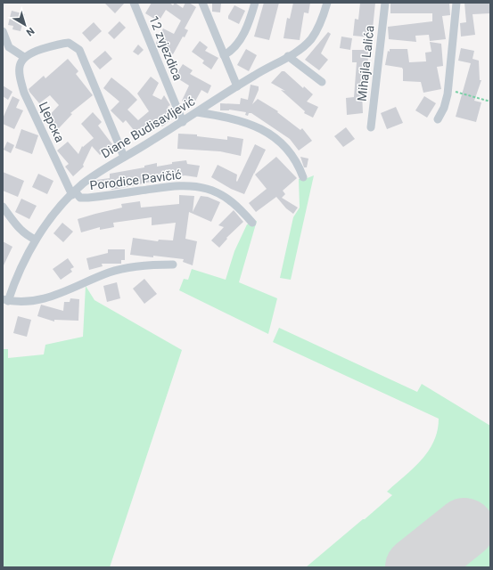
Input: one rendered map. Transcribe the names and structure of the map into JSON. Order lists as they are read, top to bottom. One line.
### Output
{"streets":{"street":["12 zvjezdica","Mihajla Lalića","Церска","Diane Budisavljević","Porodice Pavičić"]},"crossings":[["12 zvjezdica","Diane Budisavljević"],["Церска","Diane Budisavljević"],["Церска","Porodice Pavičić"],["Diane Budisavljević","Porodice Pavičić"]],"north":"bottom right"}
